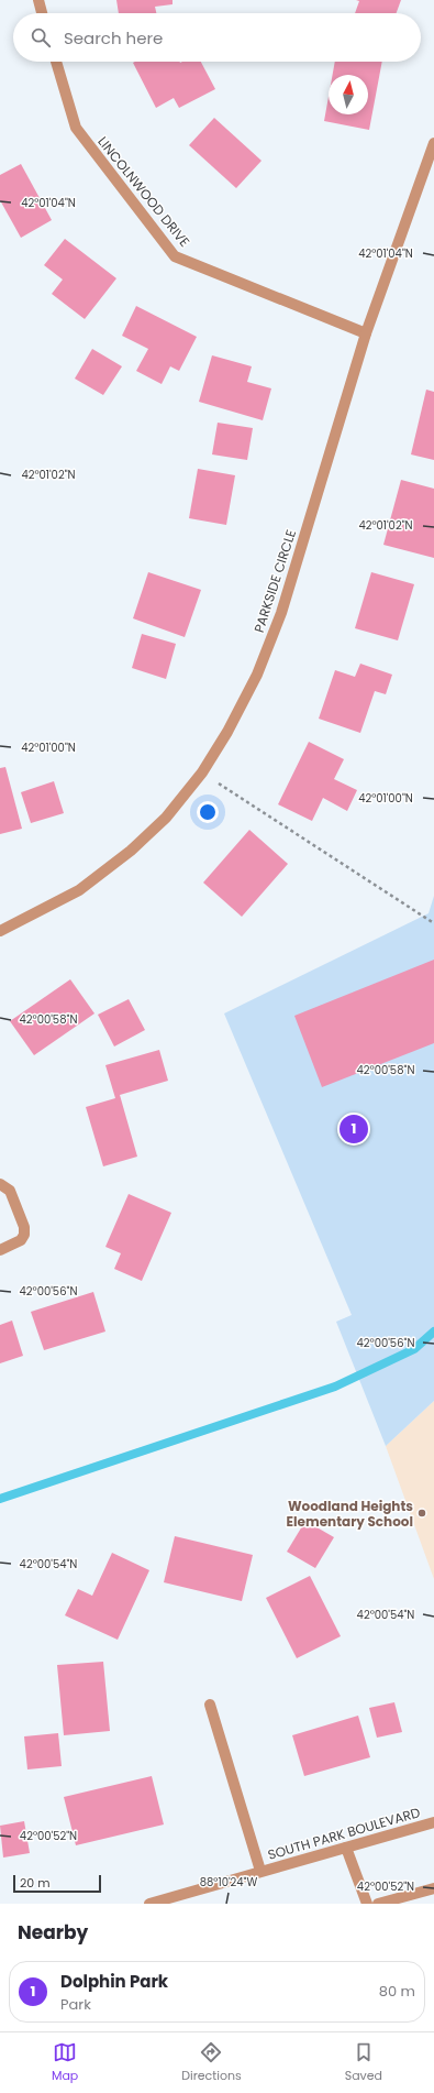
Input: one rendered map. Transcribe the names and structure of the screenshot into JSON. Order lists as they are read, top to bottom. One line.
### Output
{"streets":{"street":["LINCOLNWOOD DRIVE","PARKSIDE CIRCLE","SOUTH PARK BOULEVARD"]},"crossings":[["LINCOLNWOOD DRIVE","PARKSIDE CIRCLE"]],"places":["Woodland Heights Elementary School"],"scale_bar":"20 m","north":"top","page":{"search":"Search here","pins":"1","scale":"20 m","heading":"Nearby","list":[{"mark":"1","name":"Dolphin Park","note":"Park","value":"80 m"}],"nav":["Map","Directions","Saved"]},"coordinates":["42°01'04\"N","42°01'02\"N","42°01'00\"N","42°00'58\"N","42°00'56\"N","42°00'54\"N","42°00'52\"N","88°10'24\"W"]}
